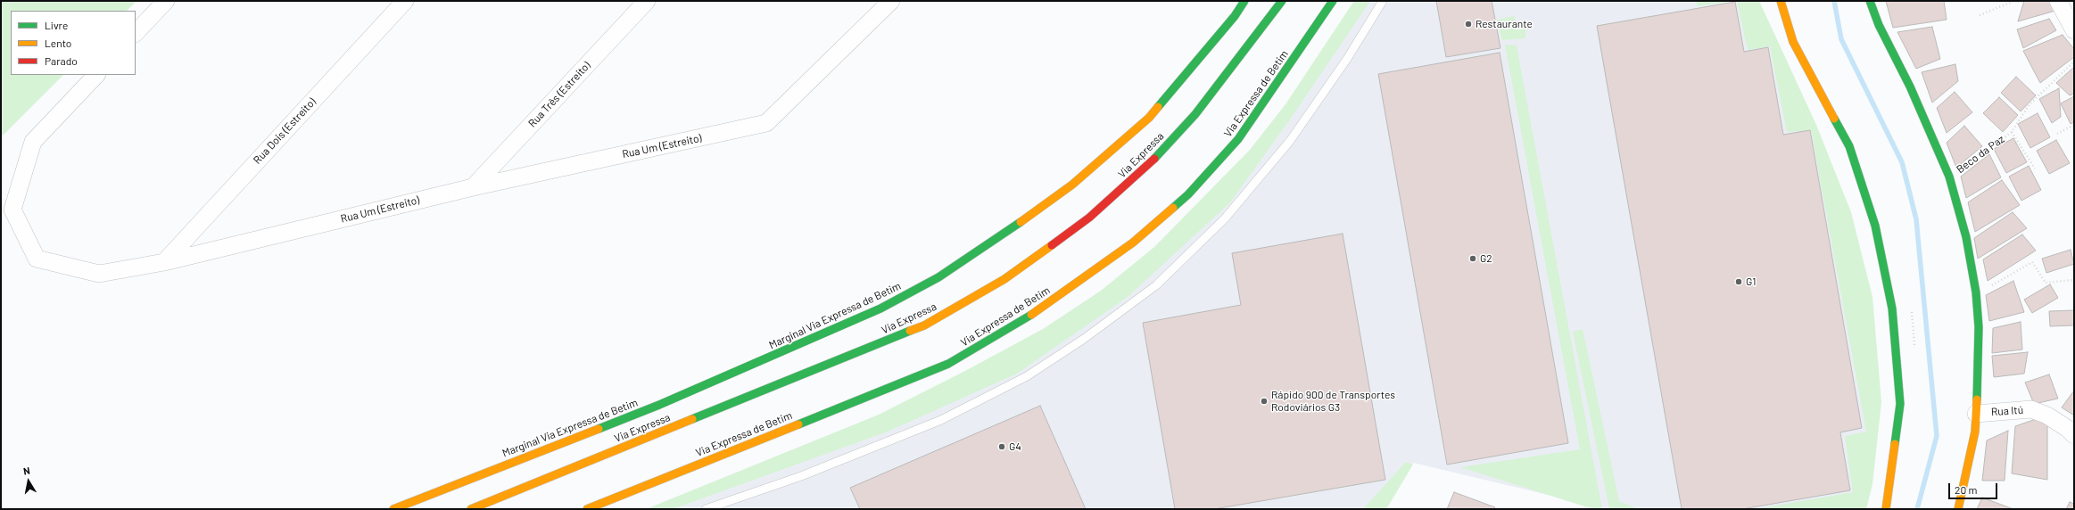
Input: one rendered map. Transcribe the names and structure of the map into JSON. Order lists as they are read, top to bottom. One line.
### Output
{"streets":{"main road":["Via Expressa de Betim","Via Expressa","Marginal Via Expressa de Betim"],"street":["Rua Três (Estreito)","Rua Dois (Estreito)","Rua Um (Estreito)","Rua Itú"],"path":["Beco da Paz"]},"crossings":[["Rua Três (Estreito)","Rua Um (Estreito)"],["Rua Dois (Estreito)","Rua Um (Estreito)"]],"places":["Restaurante","G2","G1","Rápido 900 de Transportes Rodoviários G3","G4"],"legend":["Livre","Lento","Parado"],"scale_bar":"20 m","north":"top"}
